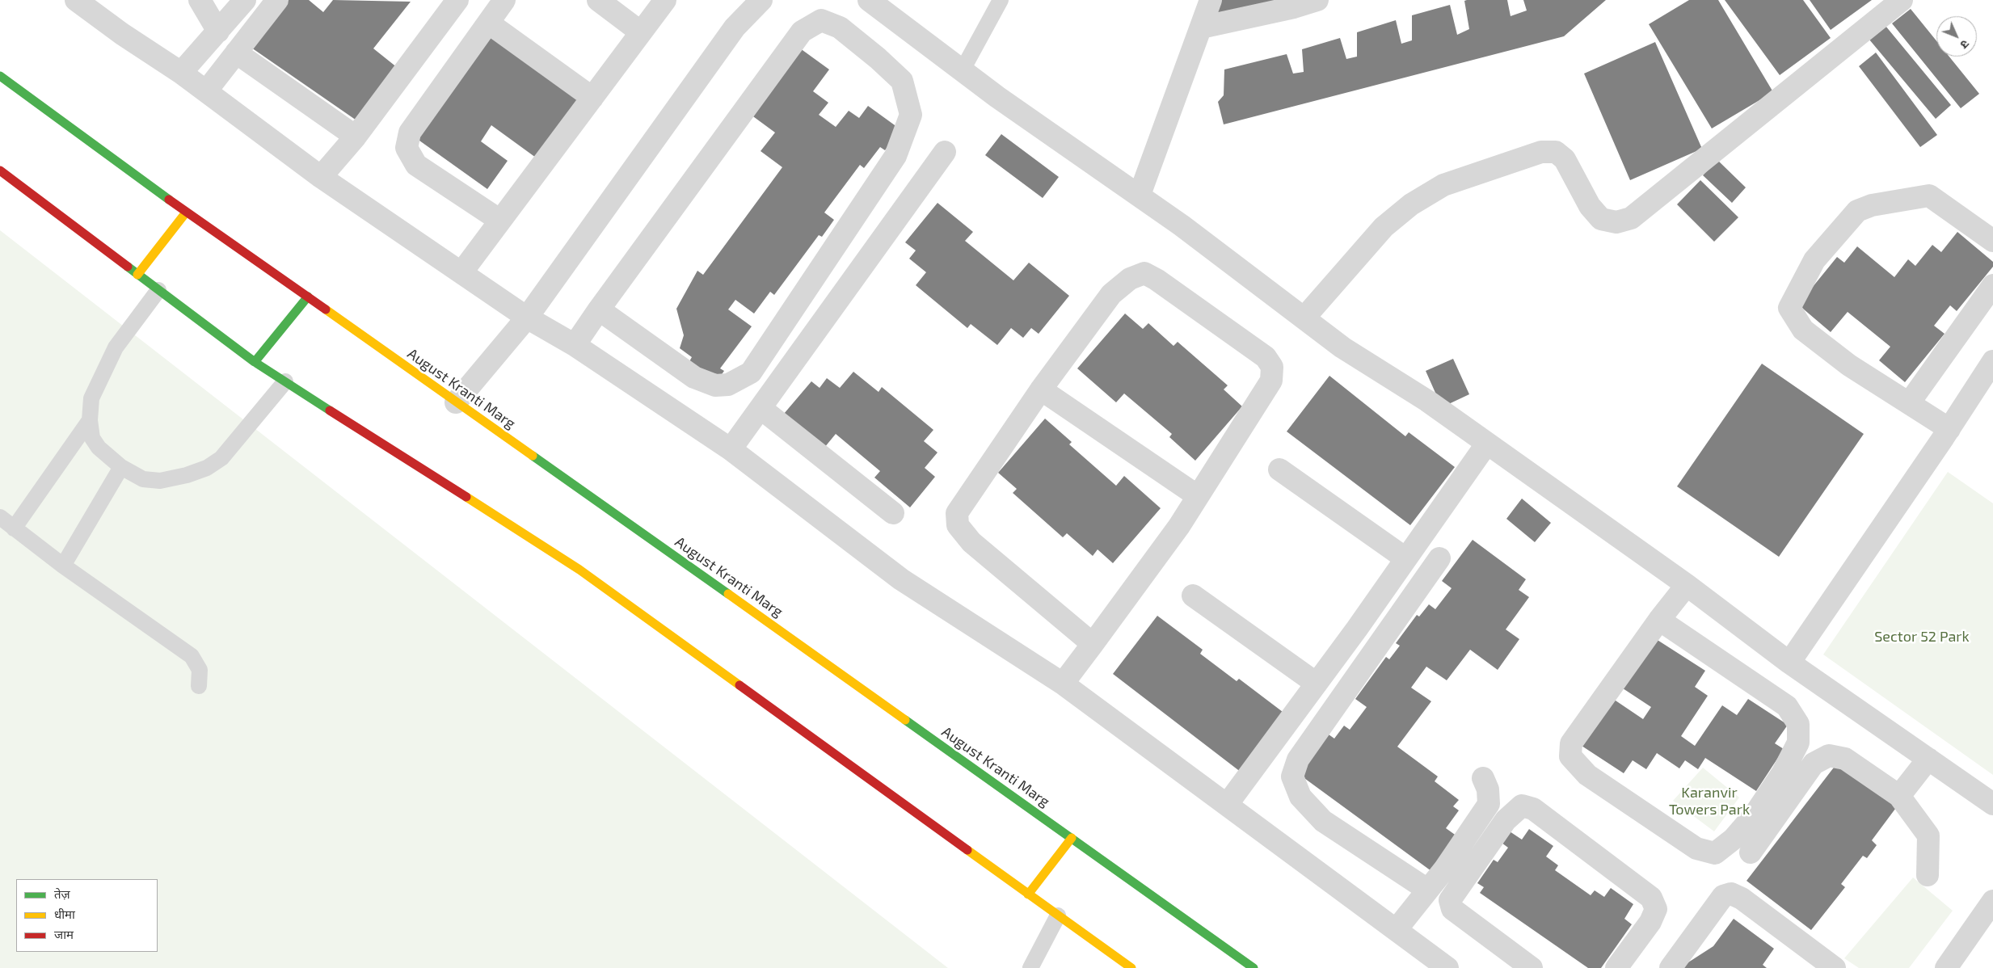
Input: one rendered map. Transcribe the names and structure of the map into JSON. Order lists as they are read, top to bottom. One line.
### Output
{"streets":{"main road":["August Kranti Marg"]},"parks":["Sector 52 Park","Karanvir Towers Park"],"legend":["तेज़","धीमा","जाम"],"north":"bottom right"}
